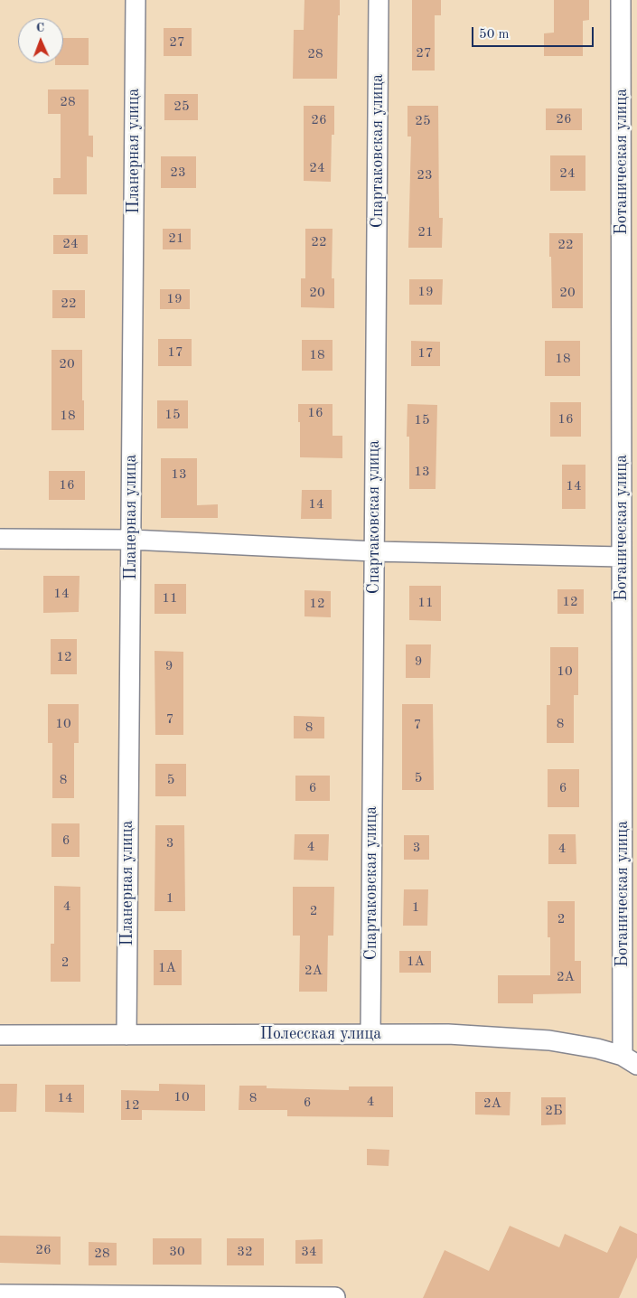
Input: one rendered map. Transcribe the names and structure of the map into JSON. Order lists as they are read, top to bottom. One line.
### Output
{"streets":{"street":["Планерная улица","Спартаковская улица","Ботаническая улица","Полесская улица"]},"crossings":[["Планерная улица","Полесская улица"],["Спартаковская улица","Полесская улица"],["Ботаническая улица","Полесская улица"]],"house_numbers":["27","27","28","28","25","26","26","25","24","23","24","23","21","21","22","24","22","19","20","20","19","22","17","17","18","18","20","16","15","18","16","15","13","13","16","14","14","14","11","12","11","12","12","9","9","10","7","10","8","7","8","5","8","5","6","6","6","3","4","3","4","1","4","1","2","2","1А","2","1А","2А","2А","10","14","8","4","6","2А","12","2Б","26","30","32","34","28"],"scale_bar":"50 m","north":"top"}
